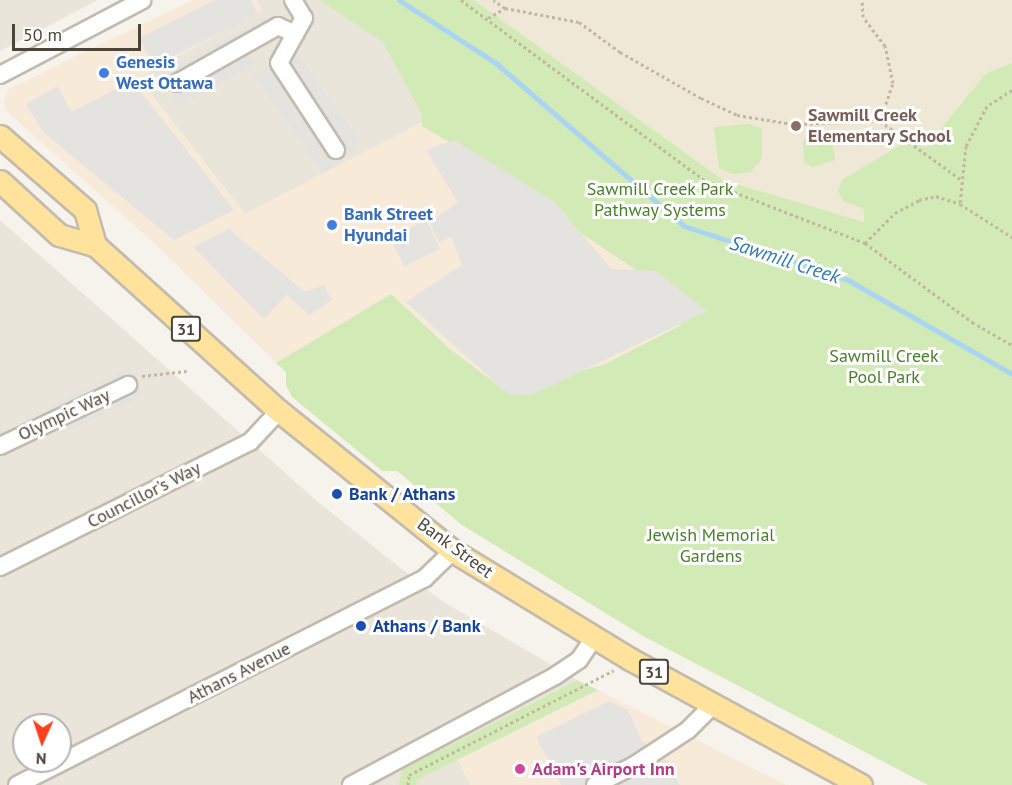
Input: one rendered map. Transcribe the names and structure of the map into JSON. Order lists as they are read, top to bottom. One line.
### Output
{"streets":{"main road":["31","Bank Street"],"street":["Olympic Way","Councillor's Way","Athans Avenue"]},"crossings":[["Councillor's Way","Bank Street"],["Bank Street","Athans Avenue"]],"water":["Sawmill Creek"],"parks":["Sawmill Creek Park Pathway Systems","Sawmill Creek Pool Park","Jewish Memorial Gardens"],"places":["Genesis West Ottawa","Sawmill Creek Elementary School","Bank Street Hyundai","Bank / Athans","Athans / Bank","Adam's Airport Inn"],"scale_bar":"50 m","north":"bottom"}
